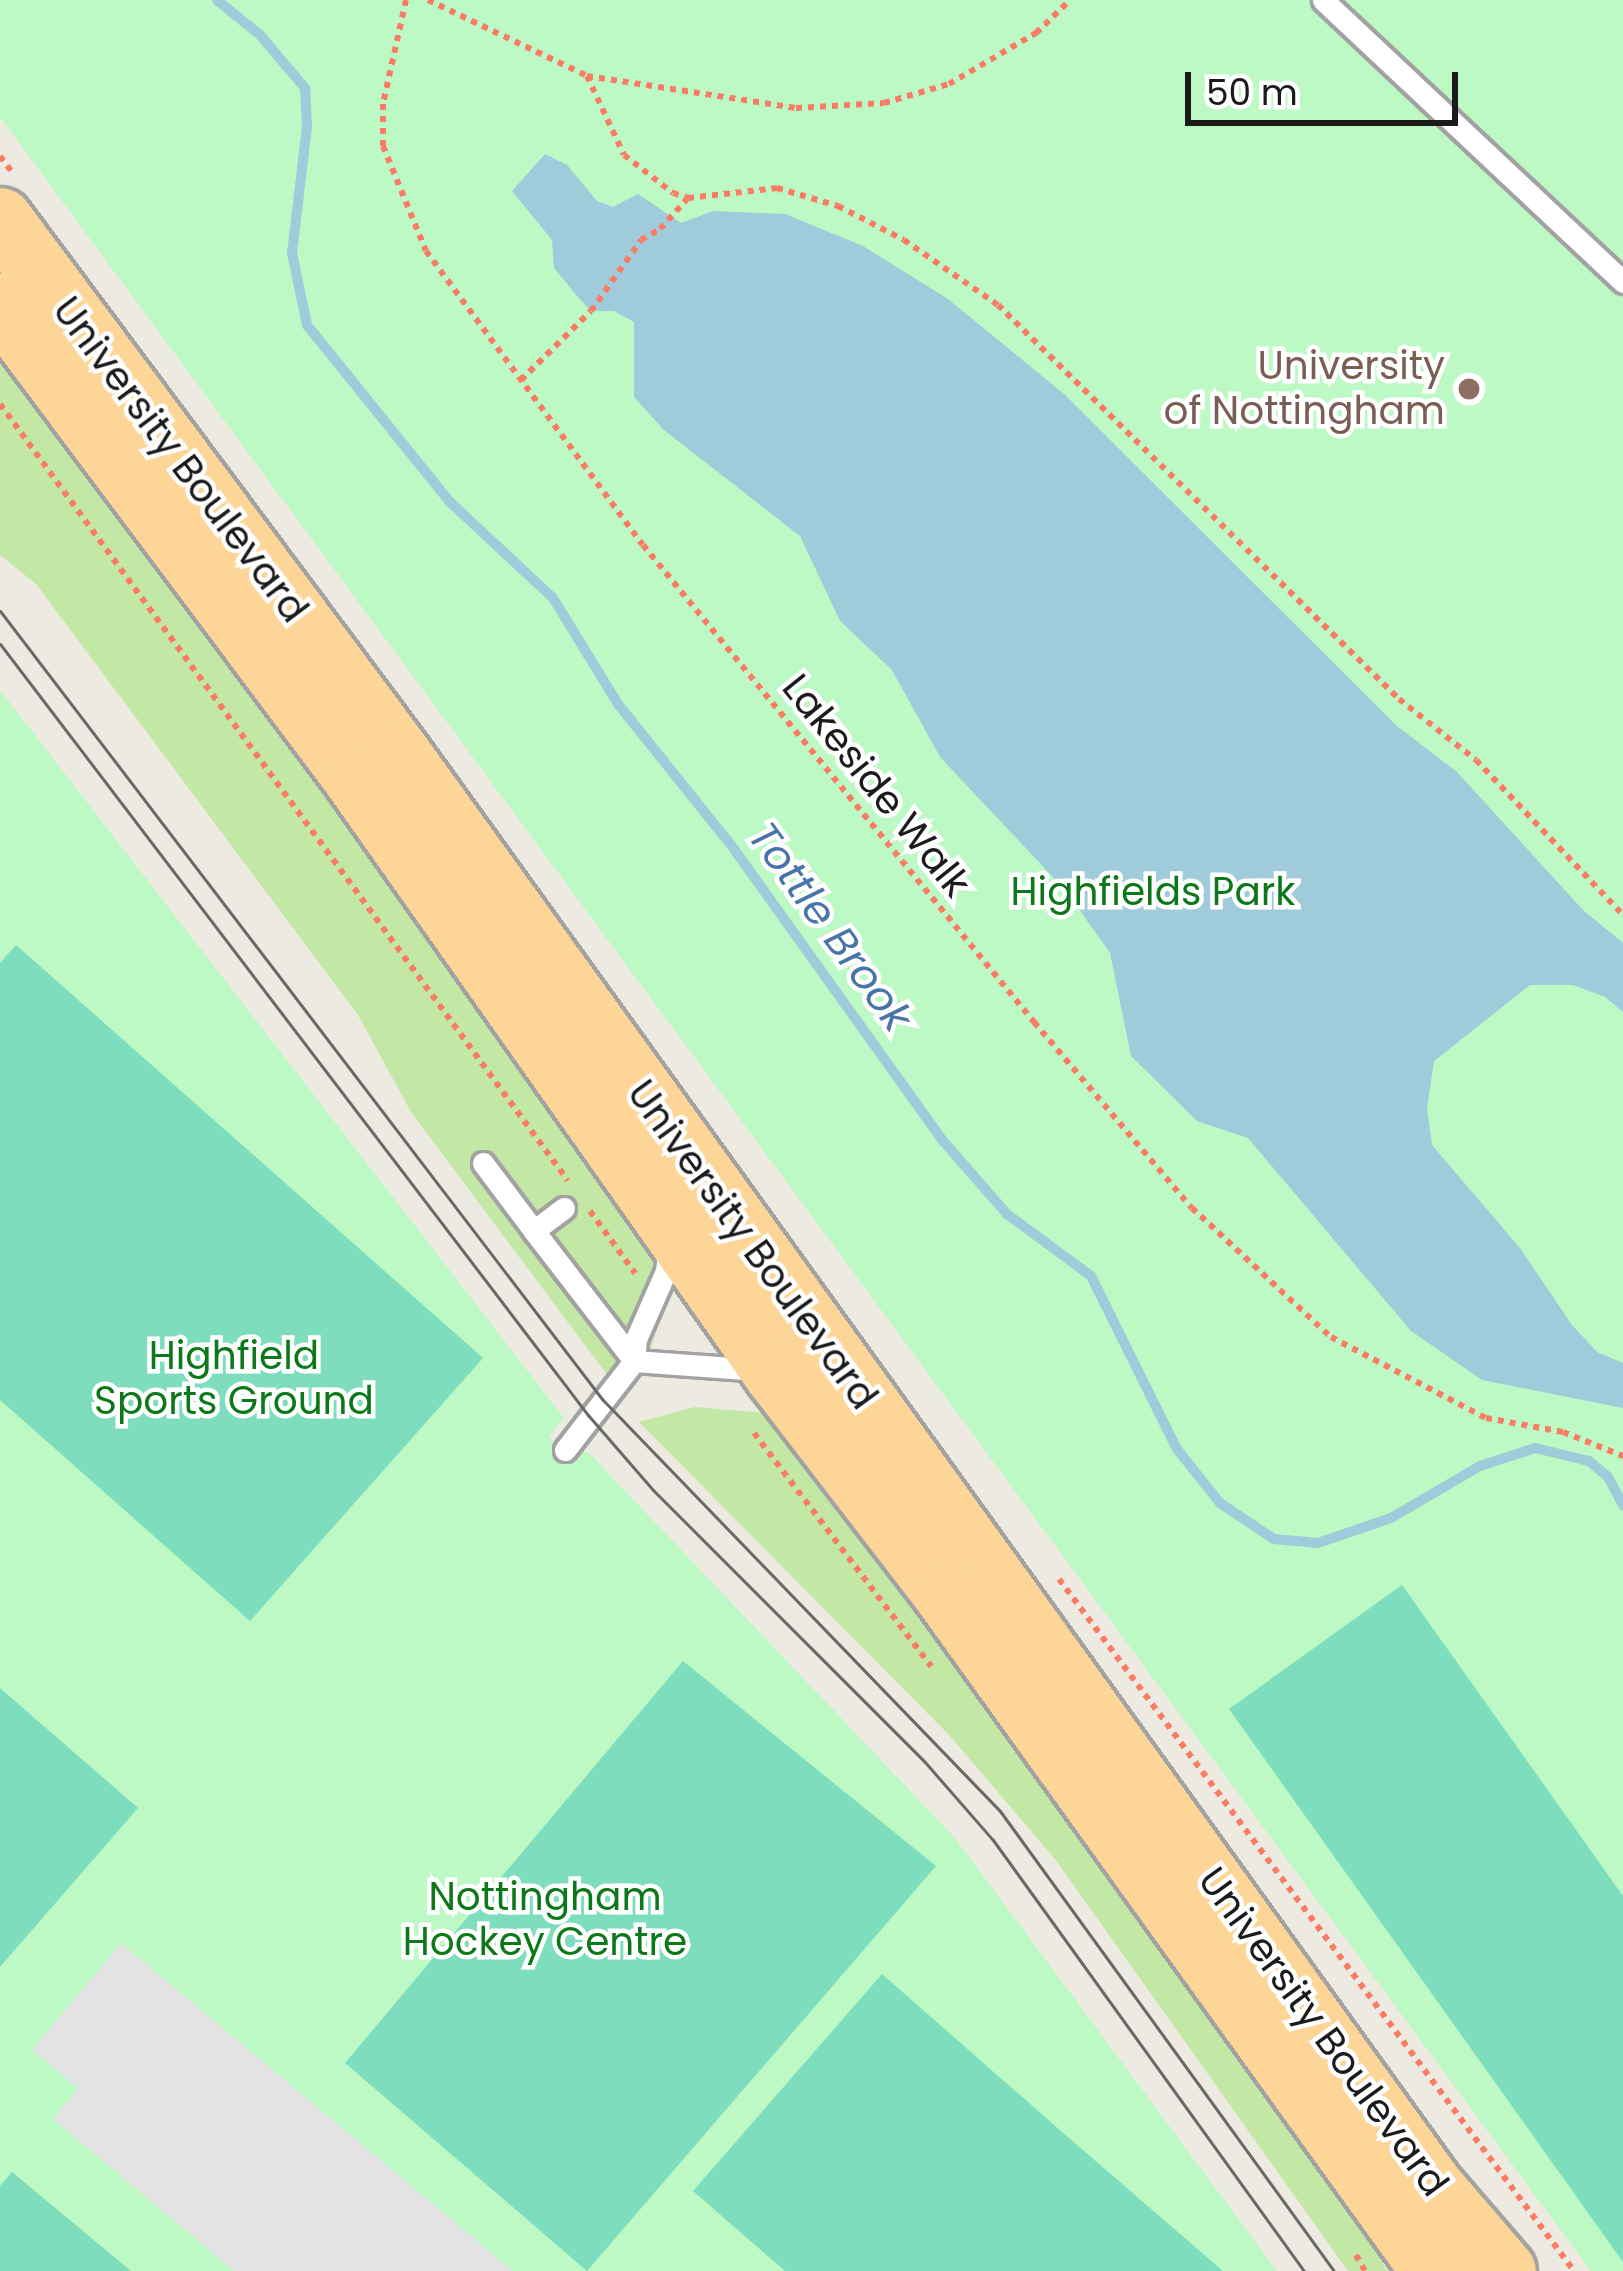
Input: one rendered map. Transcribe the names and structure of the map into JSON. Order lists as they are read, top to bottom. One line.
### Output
{"streets":{"main road":["University Boulevard"],"path":["Lakeside Walk"]},"water":["Tottle Brook"],"parks":["Highfields Park","Highfield Sports Ground","Nottingham Hockey Centre"],"places":["University of Nottingham"],"scale_bar":"50 m"}
